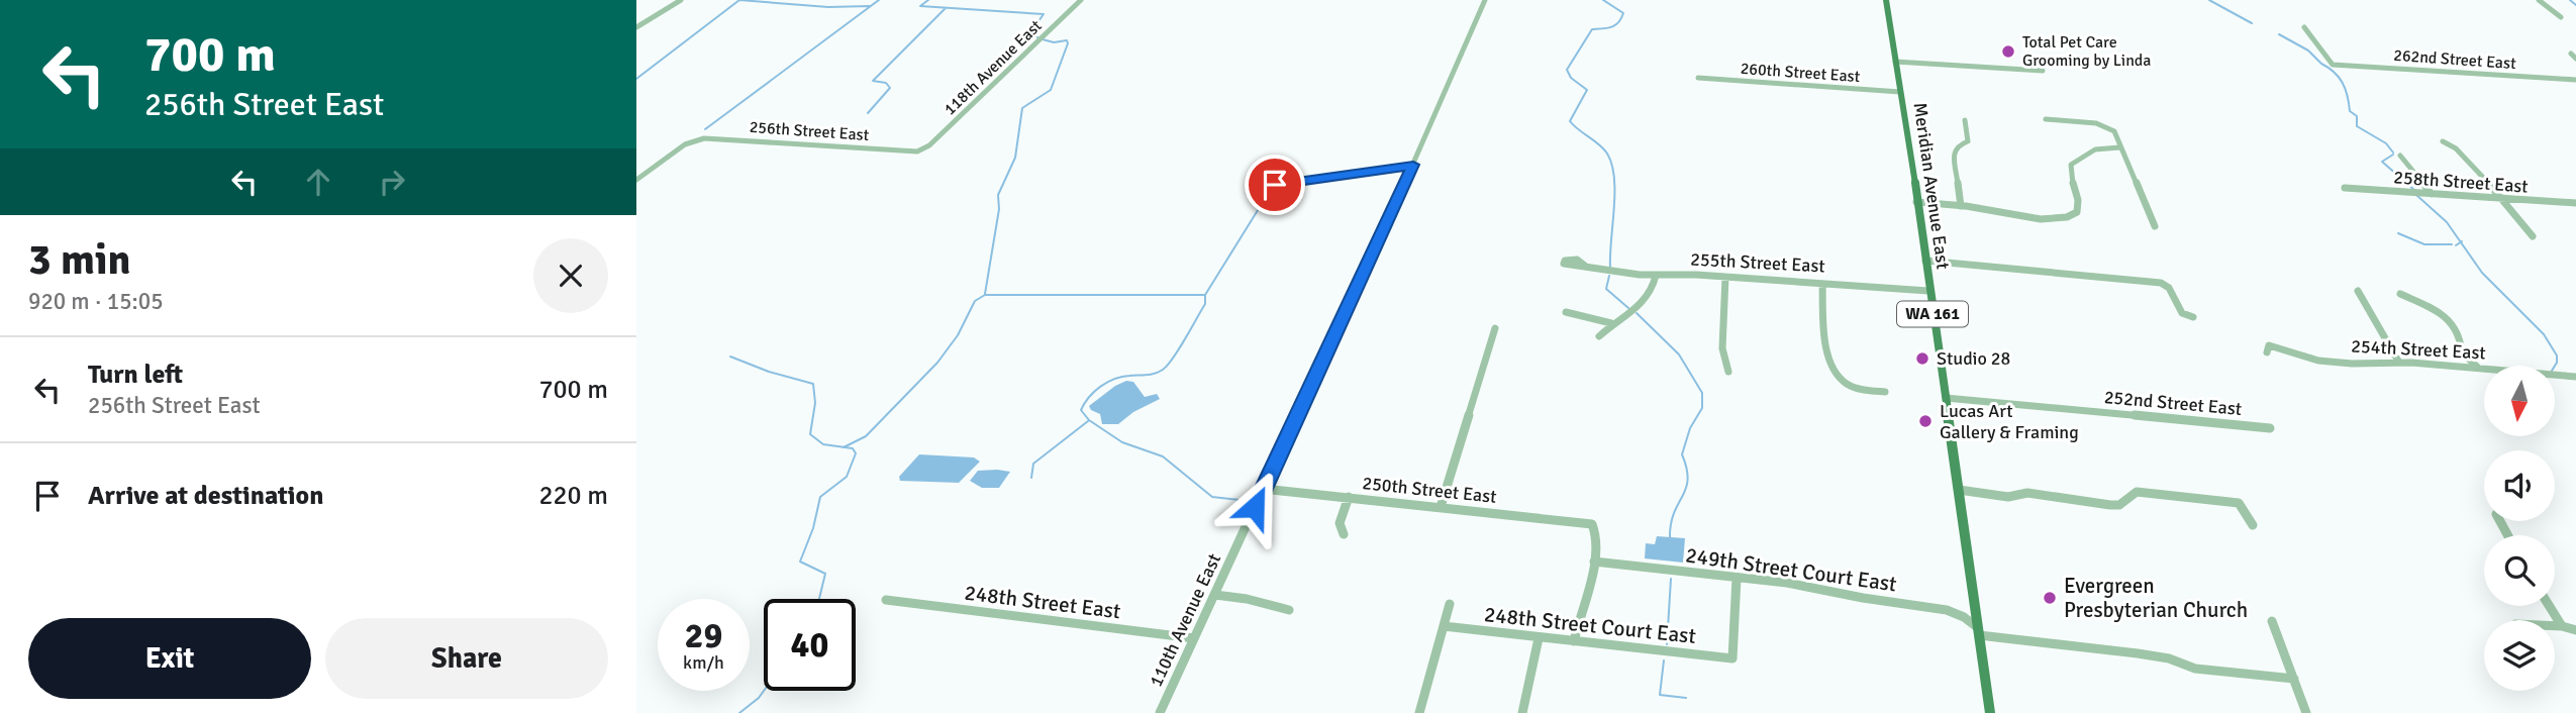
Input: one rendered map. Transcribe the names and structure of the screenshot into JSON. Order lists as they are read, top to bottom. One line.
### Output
{"streets":{"main road":["Meridian Avenue East","WA 161"],"street":["262nd Street East","118th Avenue East","260th Street East","256th Street East","258th Street East","255th Street East","254th Street East","252nd Street East","250th Street East","249th Street Court East","248th Street East","110th Avenue East","248th Street Court East"]},"crossings":[["118th Avenue East","256th Street East"],["260th Street East","Meridian Avenue East"],["Meridian Avenue East","255th Street East"],["Meridian Avenue East","252nd Street East"],["Meridian Avenue East","249th Street Court East"],["250th Street East","249th Street Court East"],["250th Street East","110th Avenue East"],["249th Street Court East","248th Street Court East"],["248th Street East","110th Avenue East"]],"places":["Total Pet Care Grooming by Linda","Studio 28","Lucas Art Gallery & Framing","Evergreen Presbyterian Church"],"north":"bottom","page":{"turn":["700 m","256th Street East"],"heading":["3 min","920 m · 15:05"],"list":[{"name":"Turn left","note":"256th Street East","value":"700 m"},{"name":"Arrive at destination","value":"220 m"}],"speed":"29 km/h","limit":"40","buttons":["Exit","Share"]}}
